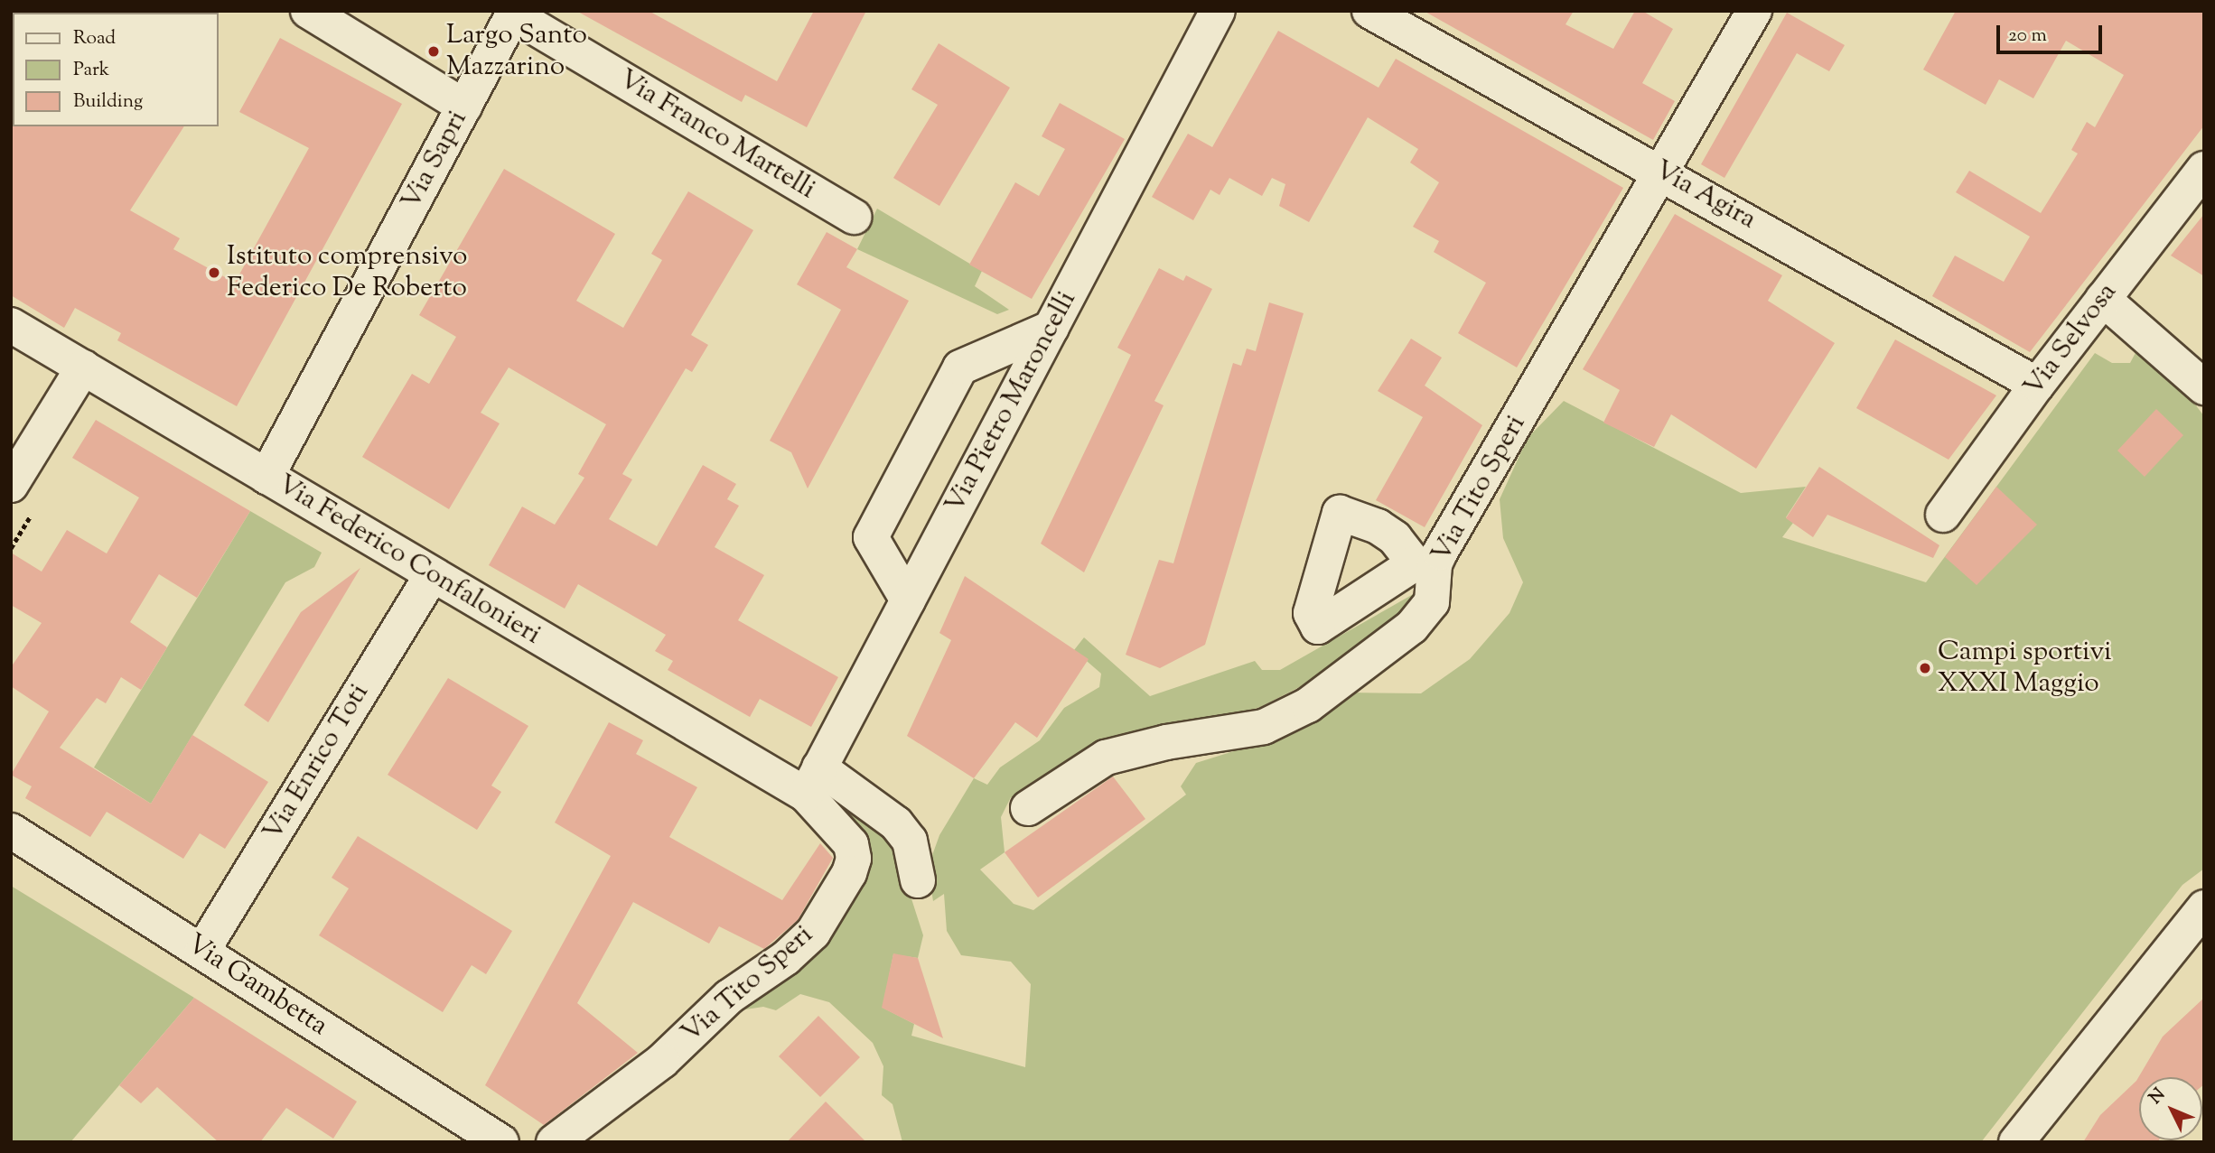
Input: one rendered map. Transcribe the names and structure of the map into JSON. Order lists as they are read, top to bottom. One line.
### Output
{"streets":{"street":["Via Franco Martelli","Via Sapri","Via Agira","Via Selvosa","Via Pietro Maroncelli","Via Tito Speri","Via Federico Confalonieri","Via Enrico Toti","Via Gambetta"]},"crossings":[["Via Franco Martelli","Via Sapri"],["Via Sapri","Via Federico Confalonieri"],["Via Agira","Via Selvosa"],["Via Agira","Via Tito Speri"],["Via Pietro Maroncelli","Via Tito Speri"],["Via Pietro Maroncelli","Via Federico Confalonieri"],["Via Tito Speri","Via Federico Confalonieri"],["Via Federico Confalonieri","Via Enrico Toti"],["Via Enrico Toti","Via Gambetta"]],"places":["Largo Santo Mazzarino","Istituto comprensivo Federico De Roberto","Campi sportivi XXXI Maggio"],"legend":["Road","Park","Building"],"scale_bar":"20 m","north":"top left"}
